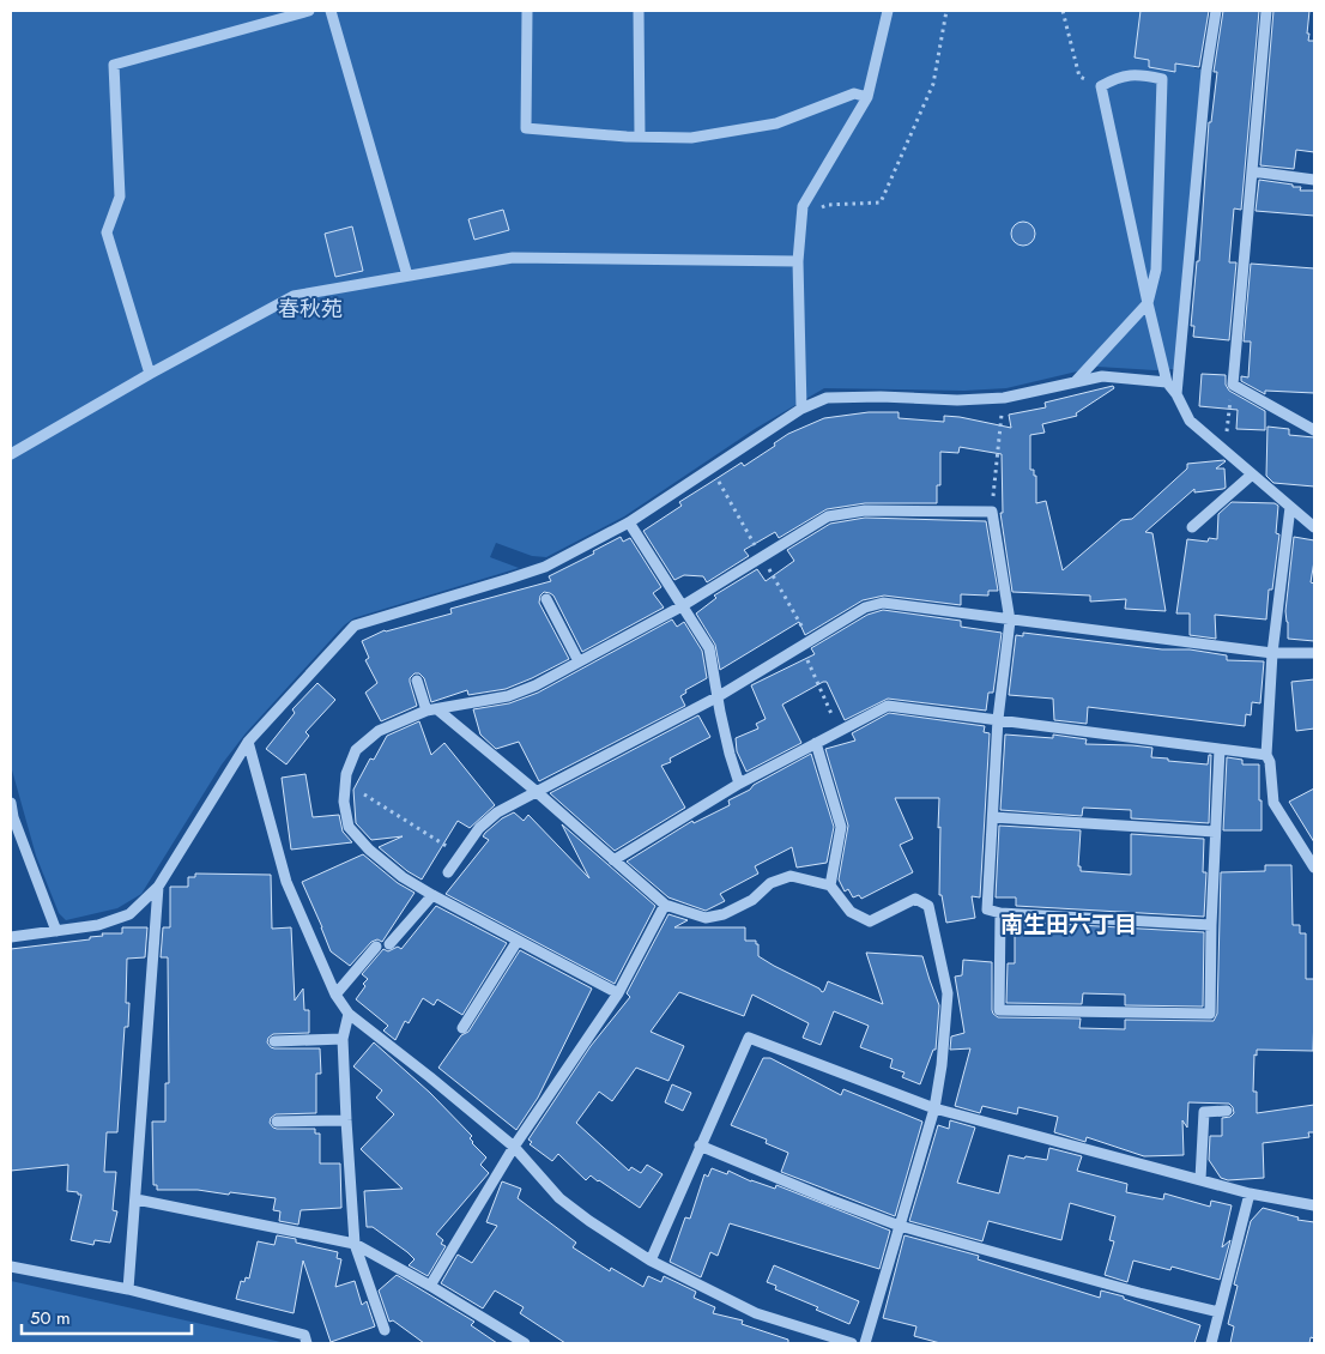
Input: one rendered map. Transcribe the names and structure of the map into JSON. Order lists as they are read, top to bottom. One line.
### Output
{"districts":["南生田六丁目"],"parks":["春秋苑"],"scale_bar":"50 m"}
